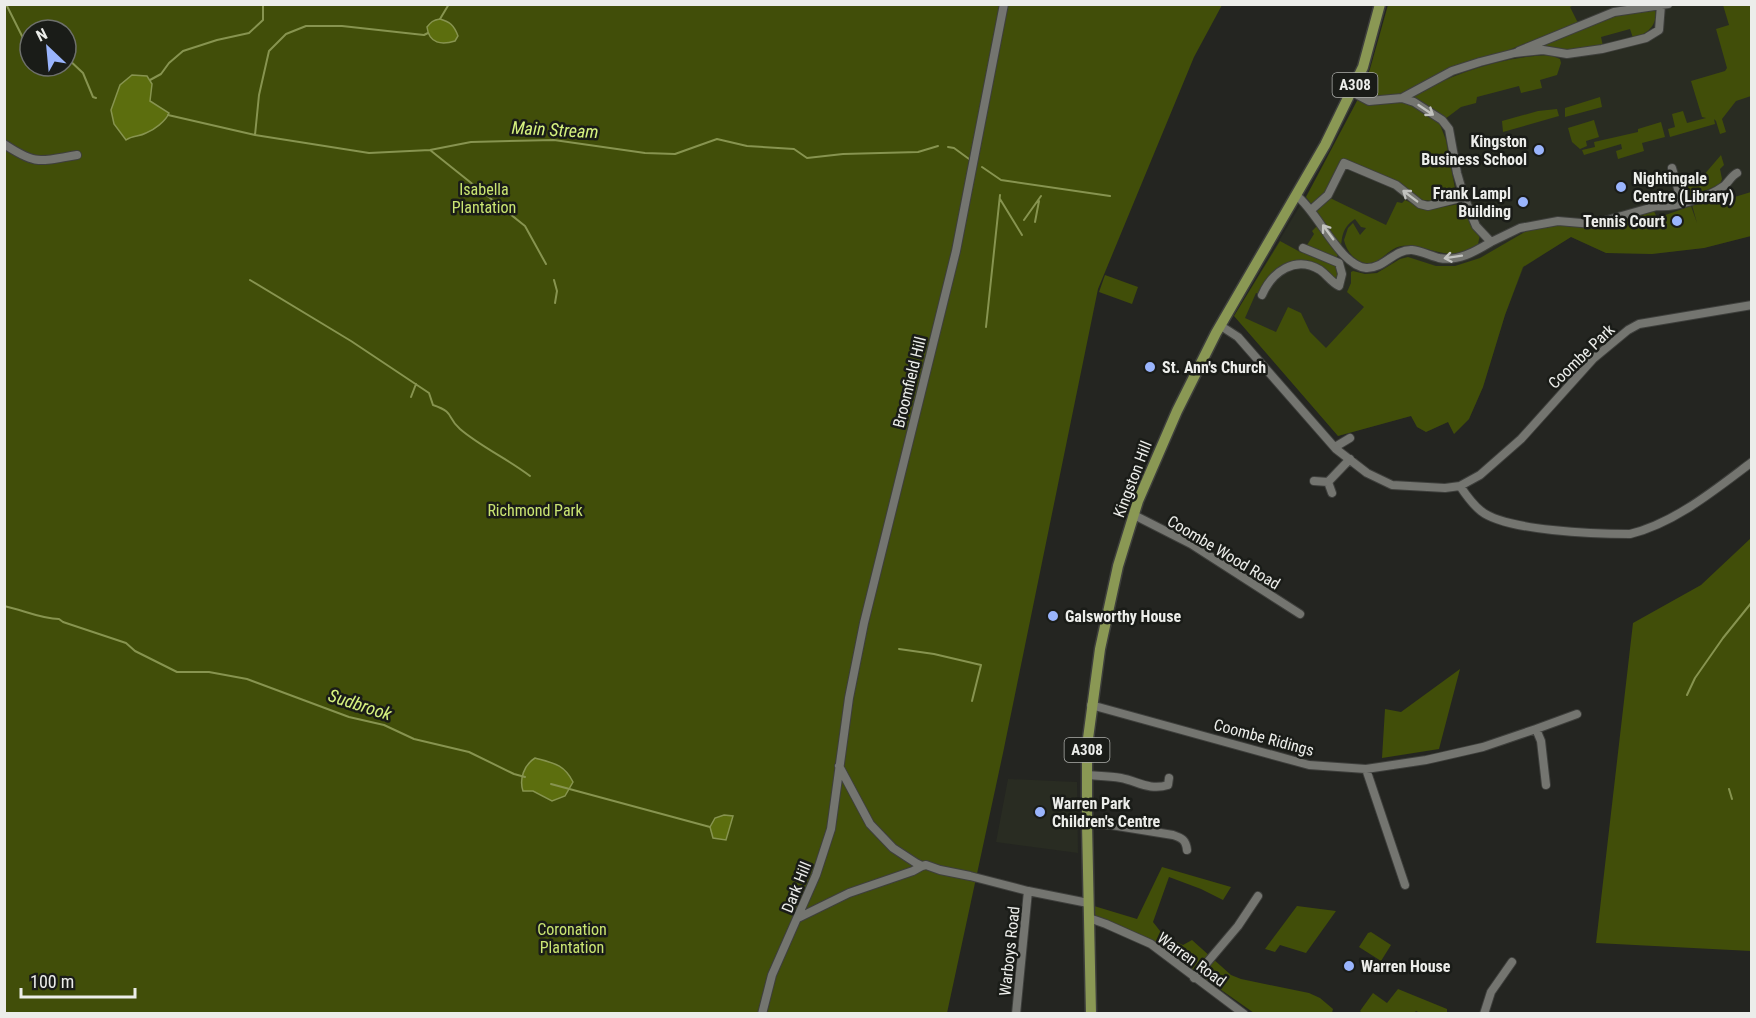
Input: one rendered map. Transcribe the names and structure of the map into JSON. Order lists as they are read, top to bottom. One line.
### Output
{"streets":{"main road":["A308","Kingston Hill"],"street":["Coombe Park","Broomfield Hill","Coombe Wood Road","Coombe Ridings","Dark Hill","Warboys Road","Warren Road"]},"crossings":[["Coombe Park","Kingston Hill"],["Broomfield Hill","Dark Hill"],["Kingston Hill","Coombe Wood Road"],["Kingston Hill","Coombe Ridings"],["Kingston Hill","Warren Road"]],"water":["Main Stream","Sudbrook"],"parks":["Isabella Plantation","Richmond Park","Coronation Plantation"],"places":["Kingston Business School","Nightingale Centre (Library)","Frank Lampl Building","Tennis Court","St. Ann's Church","Galsworthy House","Warren Park Children's Centre","Warren House"],"scale_bar":"100 m","north":"top left"}
